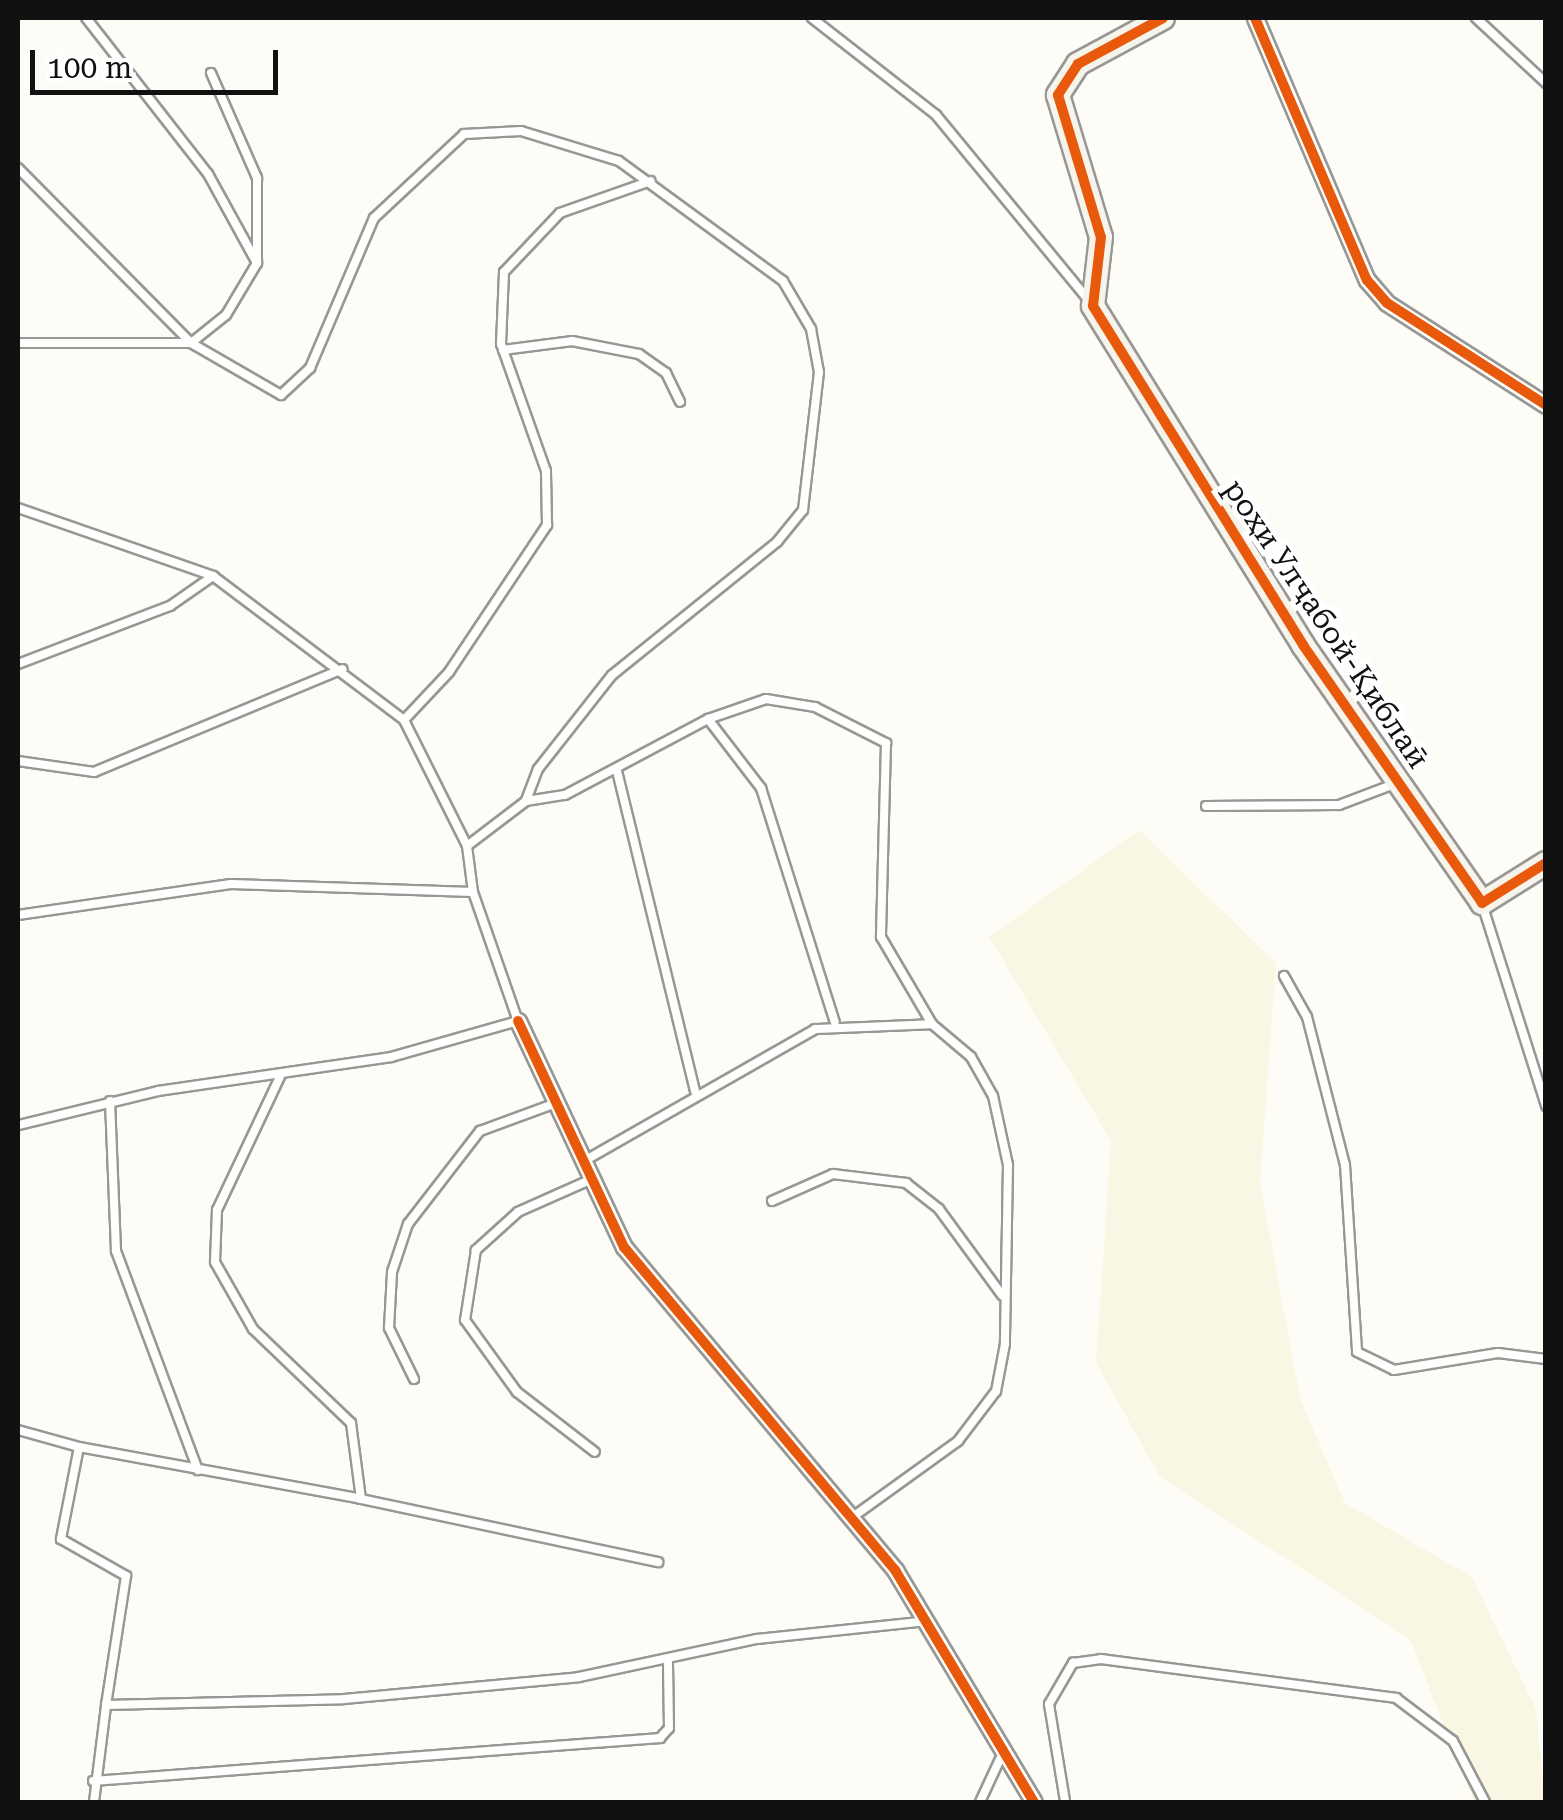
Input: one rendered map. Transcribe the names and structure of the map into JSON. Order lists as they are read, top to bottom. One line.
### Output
{"streets":{"street":["роҳи Улҷабой-Қиблаӣ"]},"scale_bar":"100 m"}
